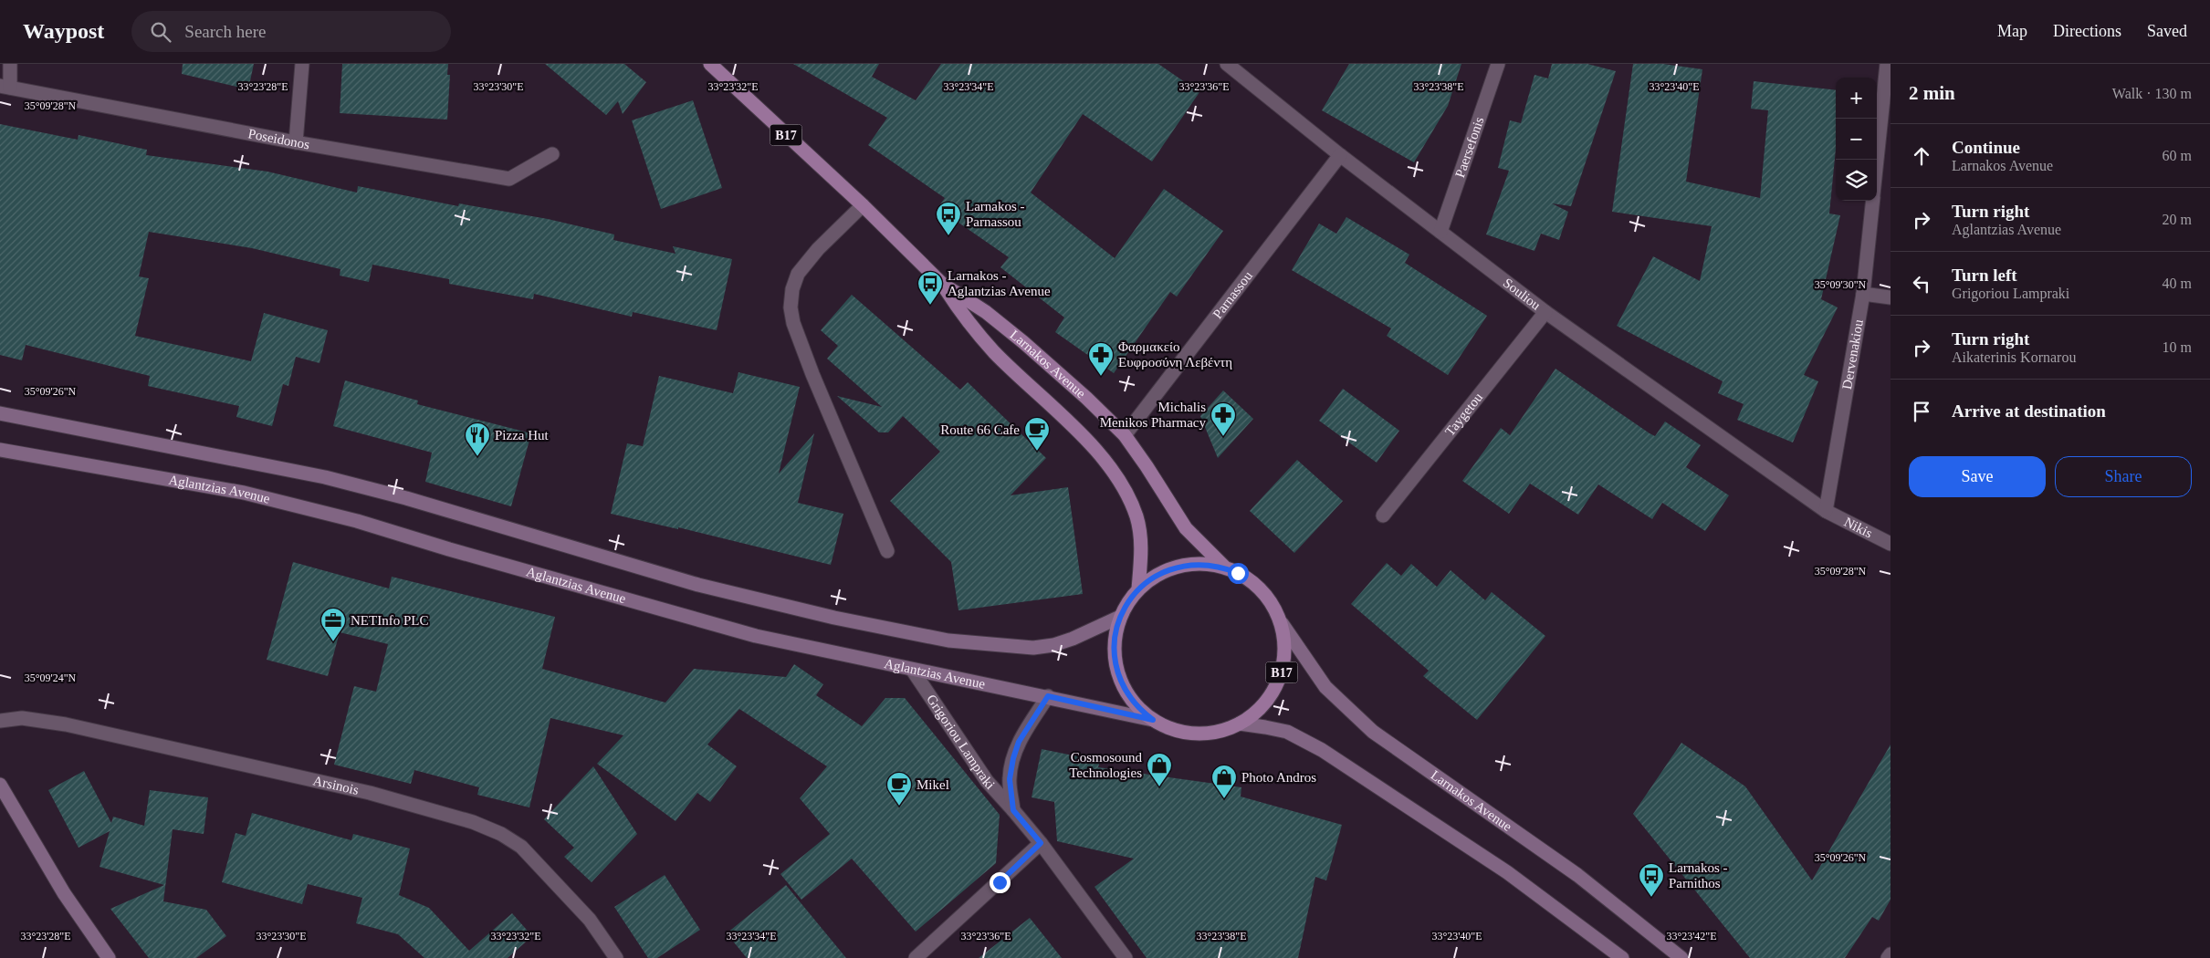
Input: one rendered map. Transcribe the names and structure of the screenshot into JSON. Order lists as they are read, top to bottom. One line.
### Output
{"streets":{"main road":["B17","Larnakos Avenue","Aglantzias Avenue"],"street":["Poseidonos","Paersefonis","Souliou","Parnassou","Dervenakiou","Taygetou","Nikis","Grigoriou Lampraki","Arsinois"]},"crossings":[["Paersefonis","Souliou"],["Souliou","Parnassou"],["Souliou","Dervenakiou"],["Souliou","Taygetou"],["Souliou","Nikis"],["Parnassou","Larnakos Avenue"],["Dervenakiou","Nikis"],["Larnakos Avenue","Aglantzias Avenue"],["Aglantzias Avenue","Grigoriou Lampraki"]],"places":{"bus stop":["Larnakos - Parnassou","Larnakos - Aglantzias Avenue","Larnakos - Parnithos"],"pharmacy":["Φαρμακείο Ευφροσύνη Λεβέντη","Michalis Menikos Pharmacy"],"cafe":["Route 66 Cafe","Mikel"],"restaurant":["Pizza Hut"],"office":["NETInfo PLC"],"shop":["Cosmosound Technologies","Photo Andros"]},"page":{"header":"Waypost","search":"Search here","nav":["Map","Directions","Saved"],"heading":["2 min","Walk · 130 m"],"map_buttons":["+","−"],"list":[["Continue","Larnakos Avenue","60 m"],["Turn right","Aglantzias Avenue","20 m"],["Turn left","Grigoriou Lampraki","40 m"],["Turn right","Aikaterinis Kornarou","10 m"],"Arrive at destination"],"buttons":["Save","Share"]},"coordinates":["33°23'28\"E","33°23'30\"E","33°23'32\"E","33°23'34\"E","33°23'36\"E","33°23'38\"E","33°23'40\"E","35°09'28\"N","35°09'30\"N","35°09'26\"N","35°09'24\"N","33°23'42\"E"]}
